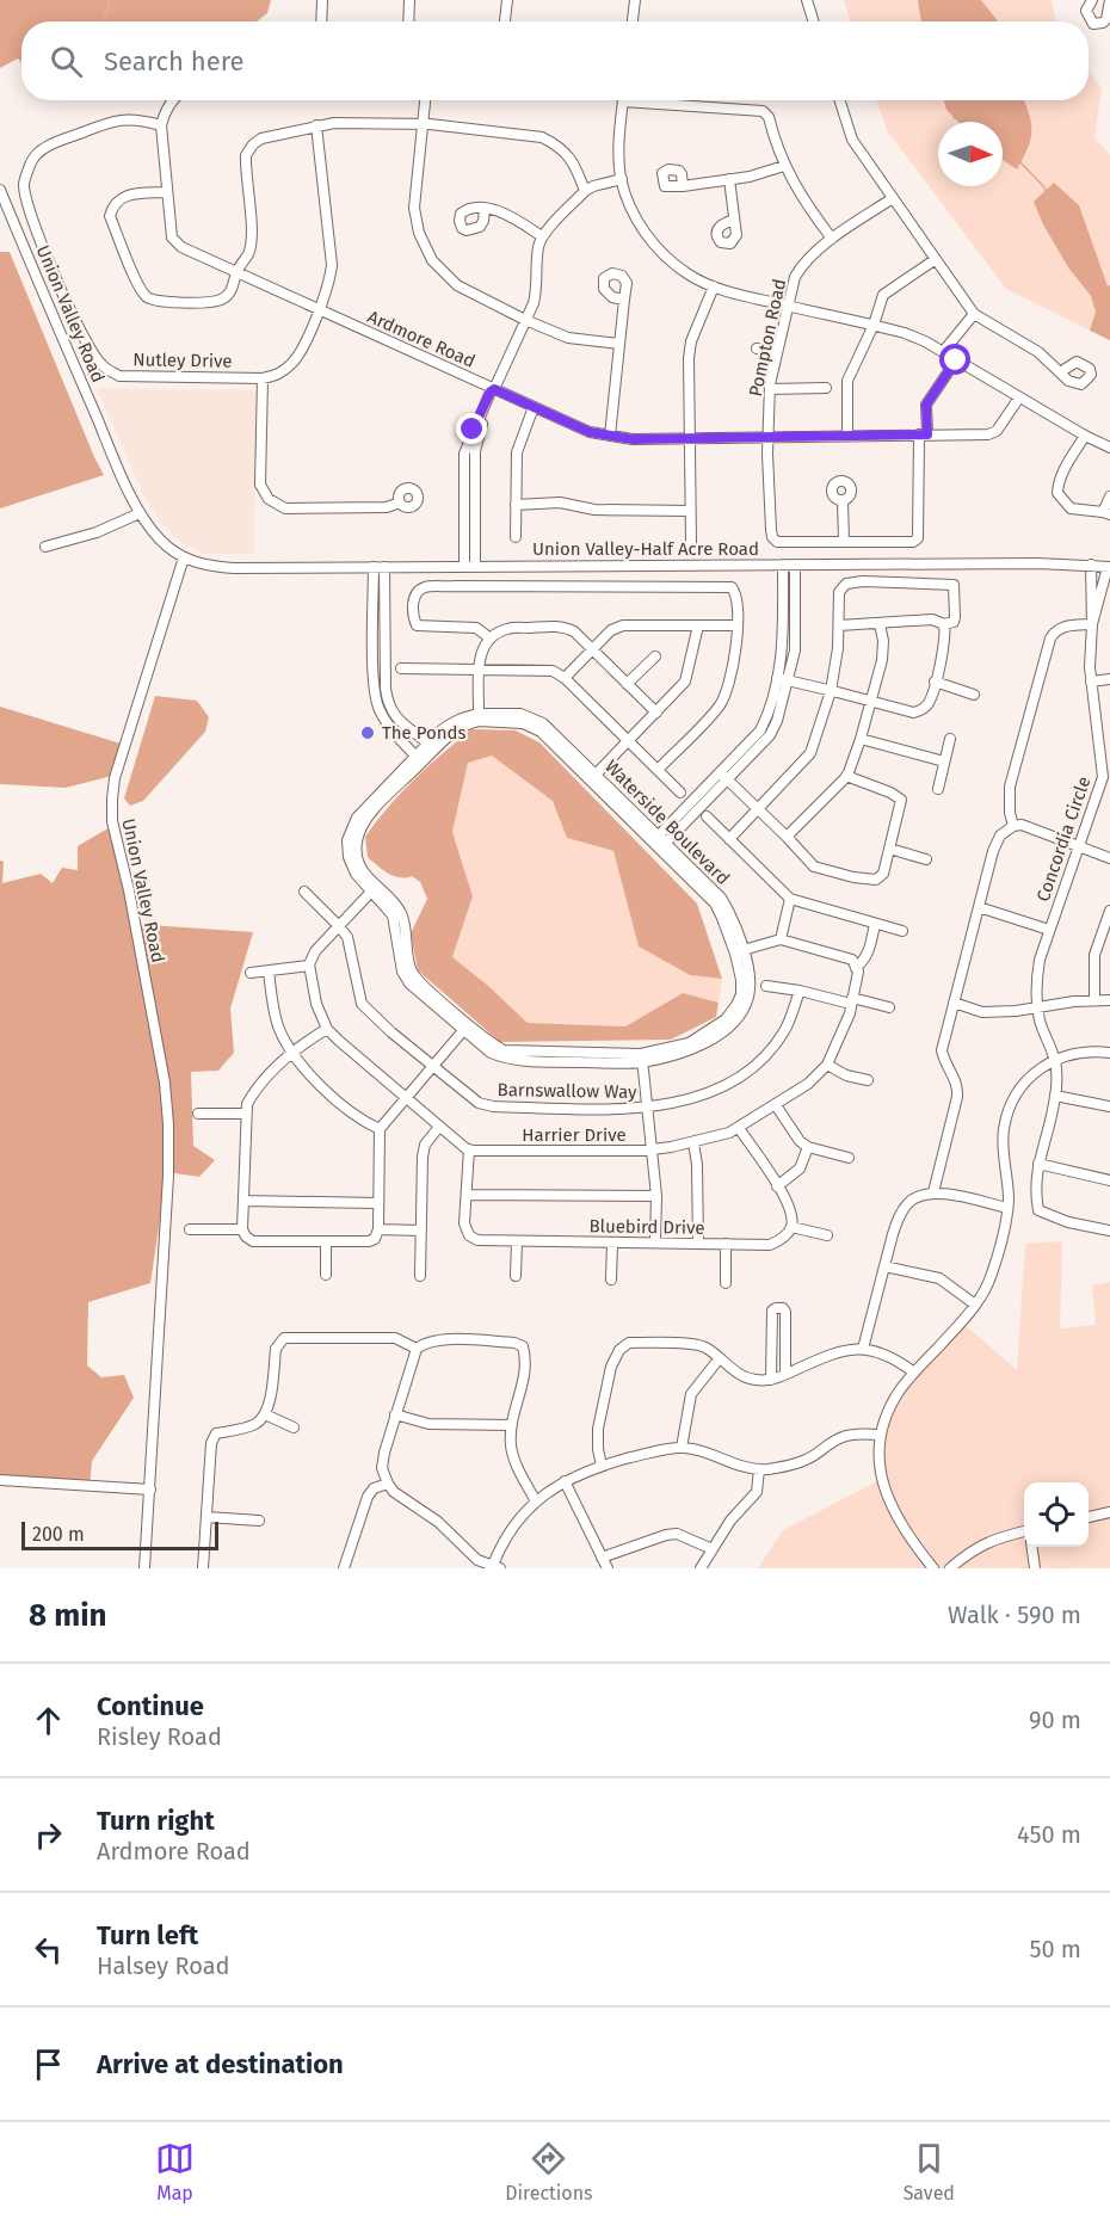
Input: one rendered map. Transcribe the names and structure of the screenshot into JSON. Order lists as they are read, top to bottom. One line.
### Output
{"streets":{"street":["Union Valley Road","Pompton Road","Ardmore Road","Nutley Drive","Union Valley-Half Acre Road","Waterside Boulevard","Concordia Circle","Barnswallow Way","Harrier Drive","Bluebird Drive"]},"crossings":[["Union Valley Road","Union Valley-Half Acre Road"],["Pompton Road","Ardmore Road"],["Ardmore Road","Nutley Drive"],["Union Valley-Half Acre Road","Concordia Circle"],["Harrier Drive","Bluebird Drive"]],"places":["The Ponds"],"scale_bar":"200 m","north":"right","page":{"search":"Search here","scale":"200 m","heading":["8 min","Walk · 590 m"],"list":[["Continue","Risley Road","90 m"],["Turn right","Ardmore Road","450 m"],["Turn left","Halsey Road","50 m"],"Arrive at destination"],"nav":["Map","Directions","Saved"]}}
